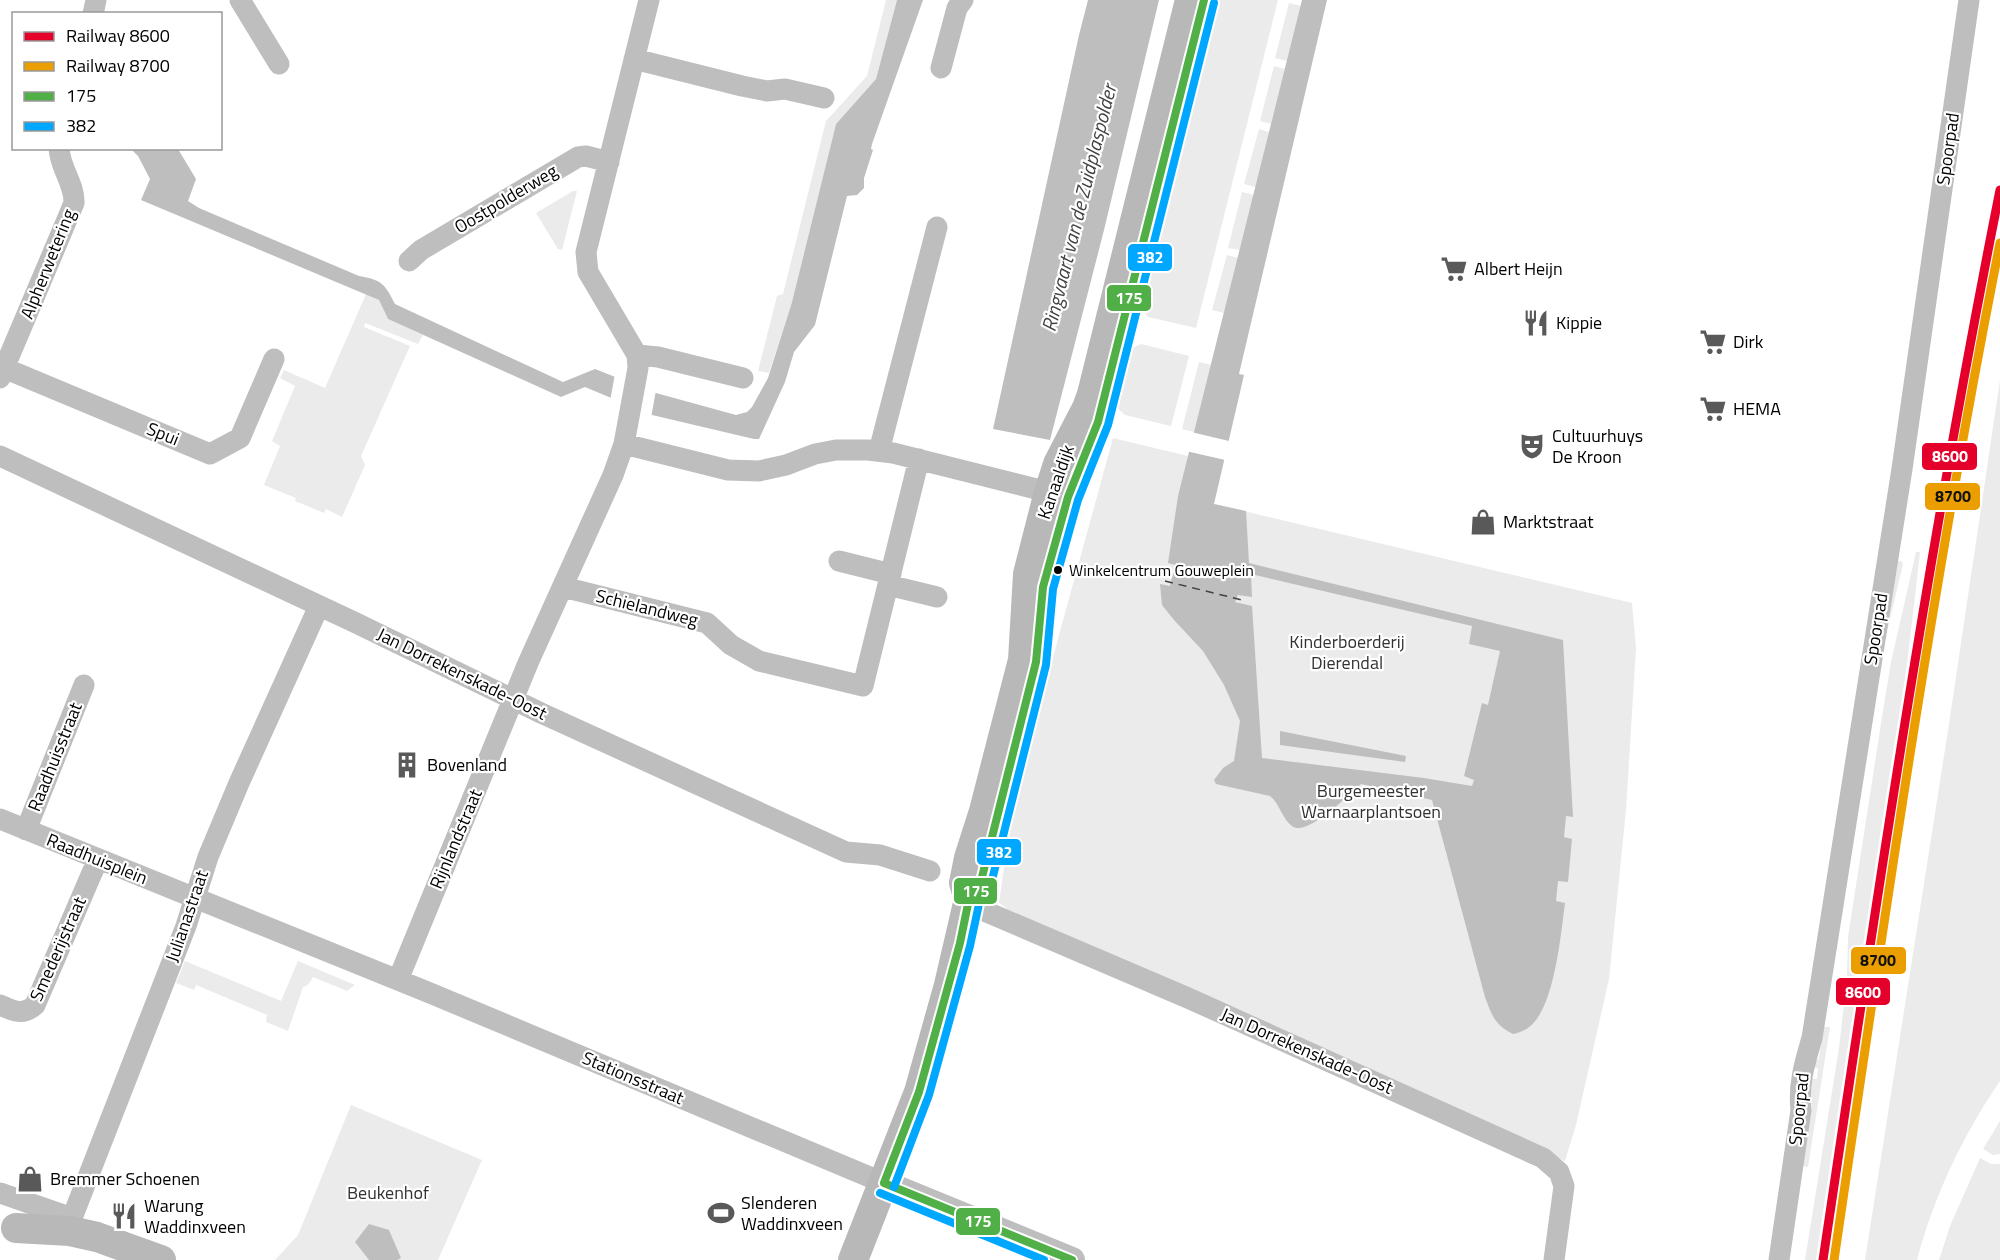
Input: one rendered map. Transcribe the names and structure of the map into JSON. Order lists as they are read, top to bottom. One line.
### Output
{"streets":{"main road":["Kanaaldijk"],"street":["Spoorpad","Oostpolderweg","Alpherwetering","Spui","Schielandweg","Jan Dorrekenskade-Oost","Raadhuisstraat","Rijnlandstraat","Raadhuisplein","Julianastraat","Smederijstraat","Stationsstraat"]},"crossings":[["Alpherwetering","Spui"],["Kanaaldijk","Jan Dorrekenskade-Oost"],["Kanaaldijk","Stationsstraat"],["Jan Dorrekenskade-Oost","Rijnlandstraat"],["Jan Dorrekenskade-Oost","Julianastraat"],["Raadhuisstraat","Raadhuisplein"],["Rijnlandstraat","Stationsstraat"],["Raadhuisplein","Julianastraat"],["Raadhuisplein","Smederijstraat"],["Raadhuisplein","Stationsstraat"],["Julianastraat","Stationsstraat"]],"water":["Ringvaart van de Zuidplaspolder"],"parks":["Kinderboerderij Dierendal","Burgemeester Warnaarplantsoen","Beukenhof"],"places":{"supermarket":["Albert Heijn","Dirk","HEMA"],"restaurant":["Kippie","Warung Waddinxveen"],"theatre":["Cultuurhuys De Kroon"],"shop":["Marktstraat","Bremmer Schoenen"],"other":["Winkelcentrum Gouweplein"],"building":["Bovenland"],"sports":["Slenderen Waddinxveen"]},"lines":["transit line 175","transit line 382","rail line 8600","rail line 8700"],"legend":["Railway 8600","Railway 8700","175","382"]}
